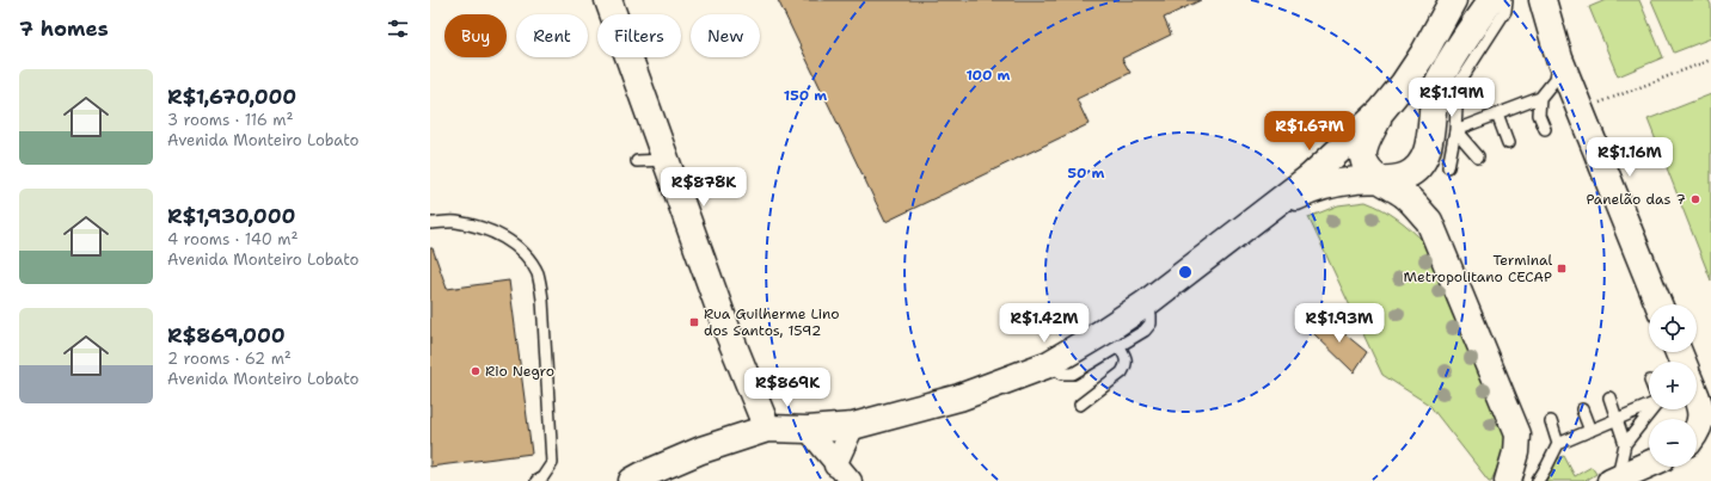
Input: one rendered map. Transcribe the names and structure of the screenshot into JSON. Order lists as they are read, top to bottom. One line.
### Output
{"places":{"other":["Panelão das 7","Rio Negro"],"transit":["Terminal Metropolitano CECAP","Rua Guilherme Lino dos Santos, 1592"]},"page":{"heading":"7 homes","chip":["Buy","Rent","Filters","New"],"list":[{"name":"R$1,670,000","note":"3 rooms · 116 m² · Avenida Monteiro Lobato"},{"name":"R$1,930,000","note":"4 rooms · 140 m² · Avenida Monteiro Lobato"},{"name":"R$869,000","note":"2 rooms · 62 m² · Avenida Monteiro Lobato"}],"price":["R$1.19M","R$1.67M","R$1.16M","R$878K","R$1.42M","R$1.93M","R$869K"],"map_buttons":["+","−"]},"rings":["100 m","150 m","50 m"]}
